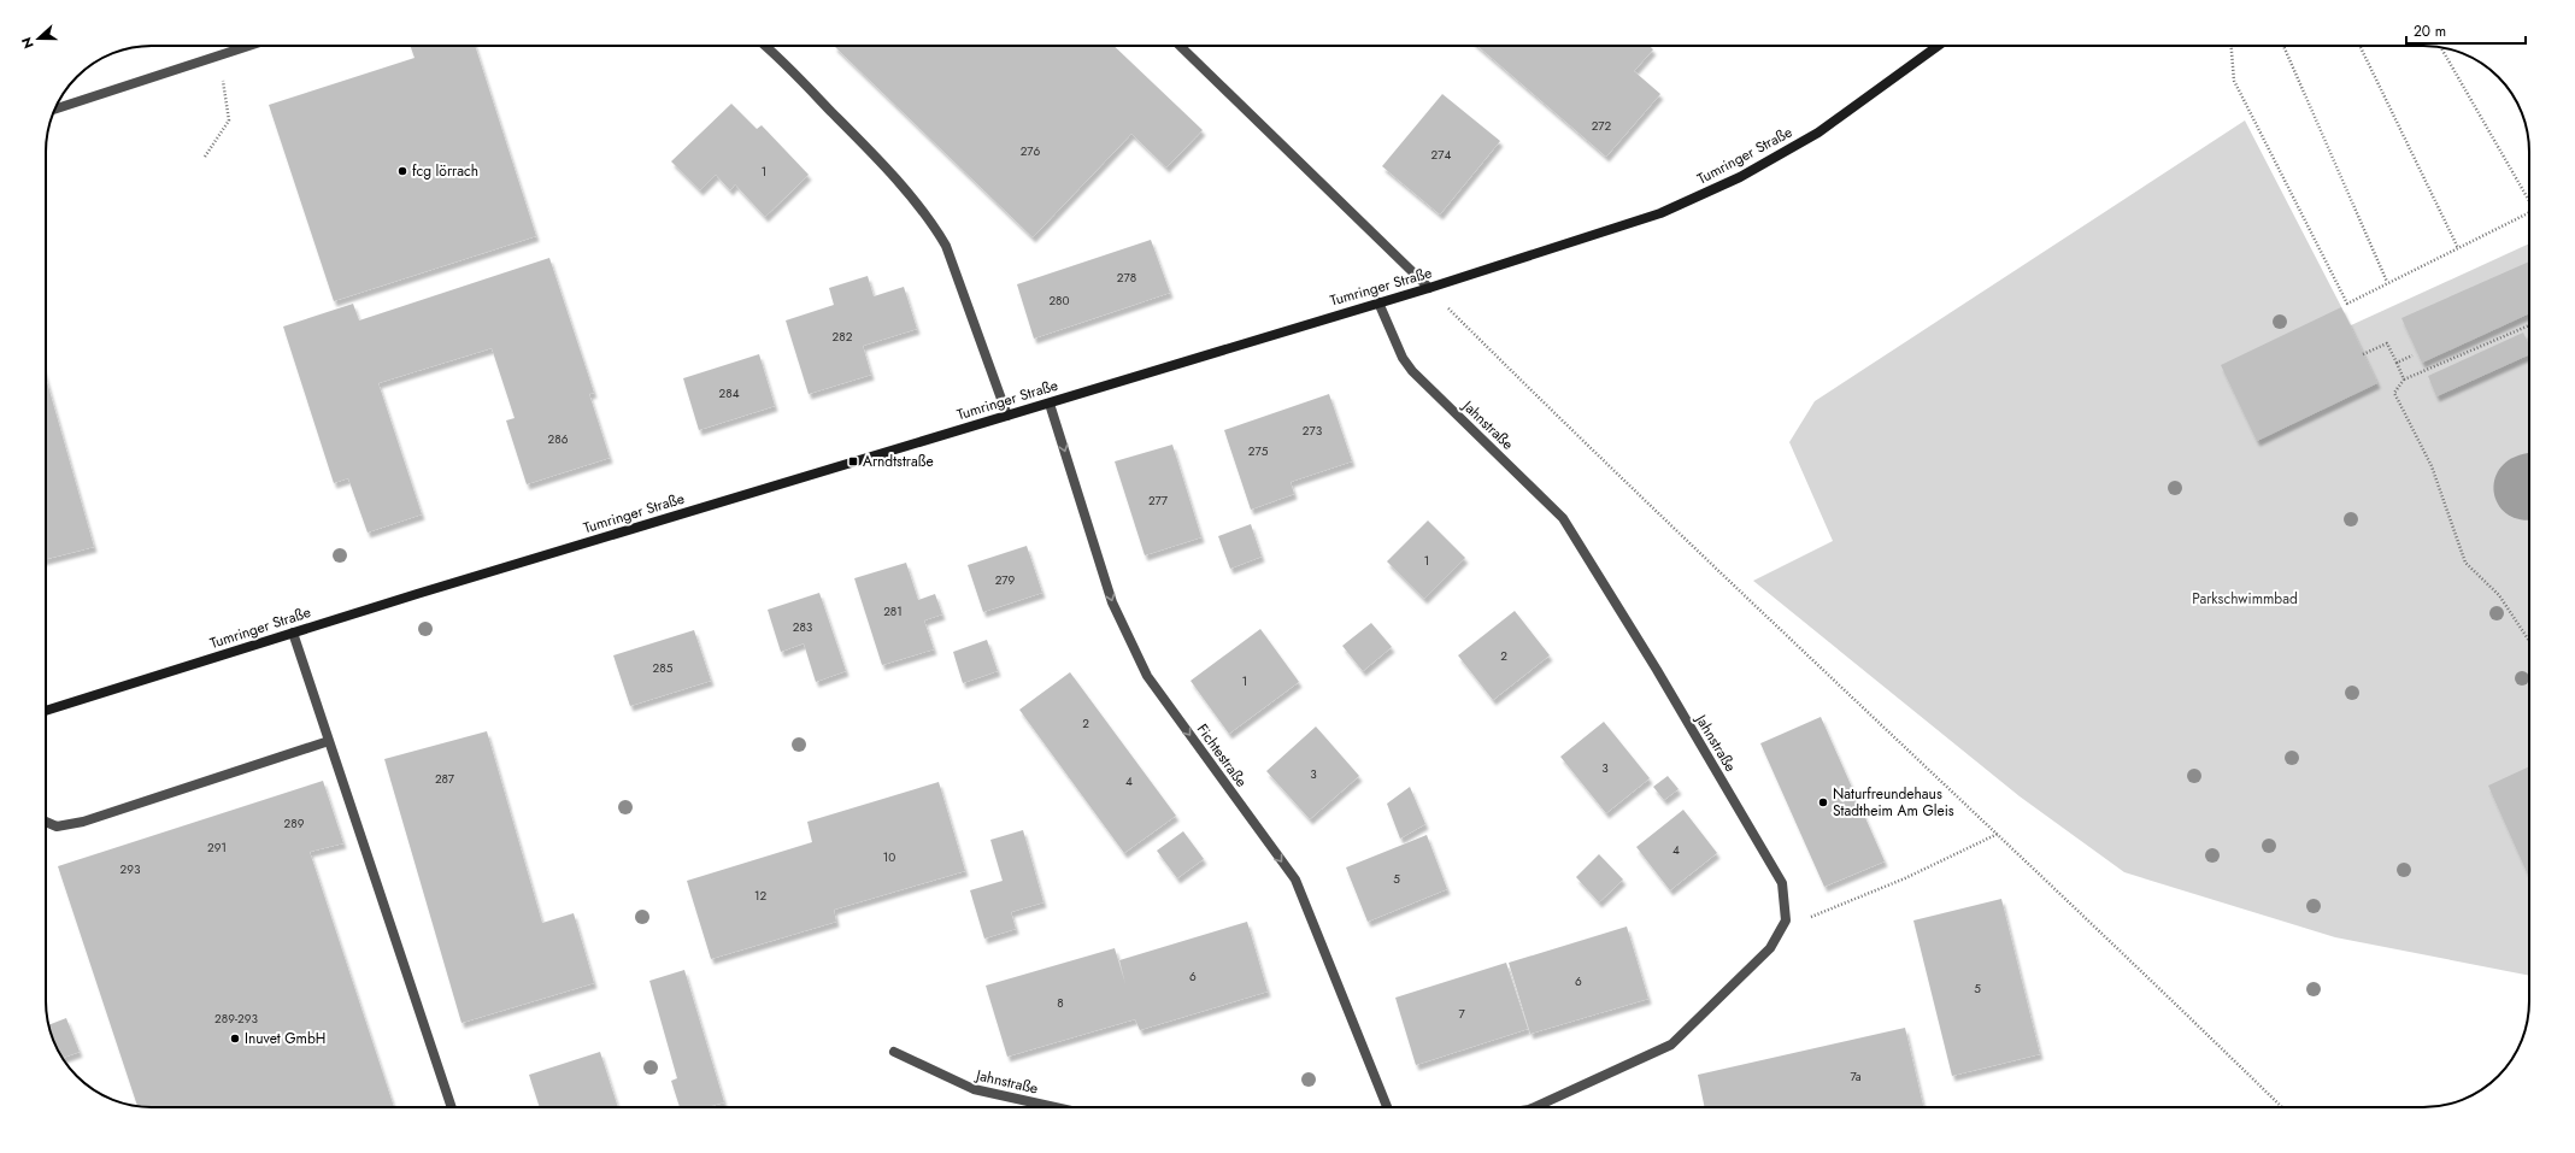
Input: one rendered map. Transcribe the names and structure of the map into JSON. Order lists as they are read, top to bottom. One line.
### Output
{"streets":{"main road":["Tumringer Straße"],"street":["Jahnstraße","Fichtestraße"]},"crossings":[["Tumringer Straße","Jahnstraße"],["Tumringer Straße","Fichtestraße"]],"one_way":["Fichtestraße"],"parks":["Parkschwimmbad"],"places":{"other":["fcg lörrach","Naturfreundehaus Stadtheim Am Gleis","Inuvet GmbH"],"transit":["Arndtstraße"]},"house_numbers":["272","276","274","1","278","280","282","284","273","286","275","277","1","279","281","283","2","285","1","2","3","3","287","4","289","291","4","10","293","5","12","6","6","5","8","7","289-293","7a"],"scale_bar":"20 m","north":"left"}
